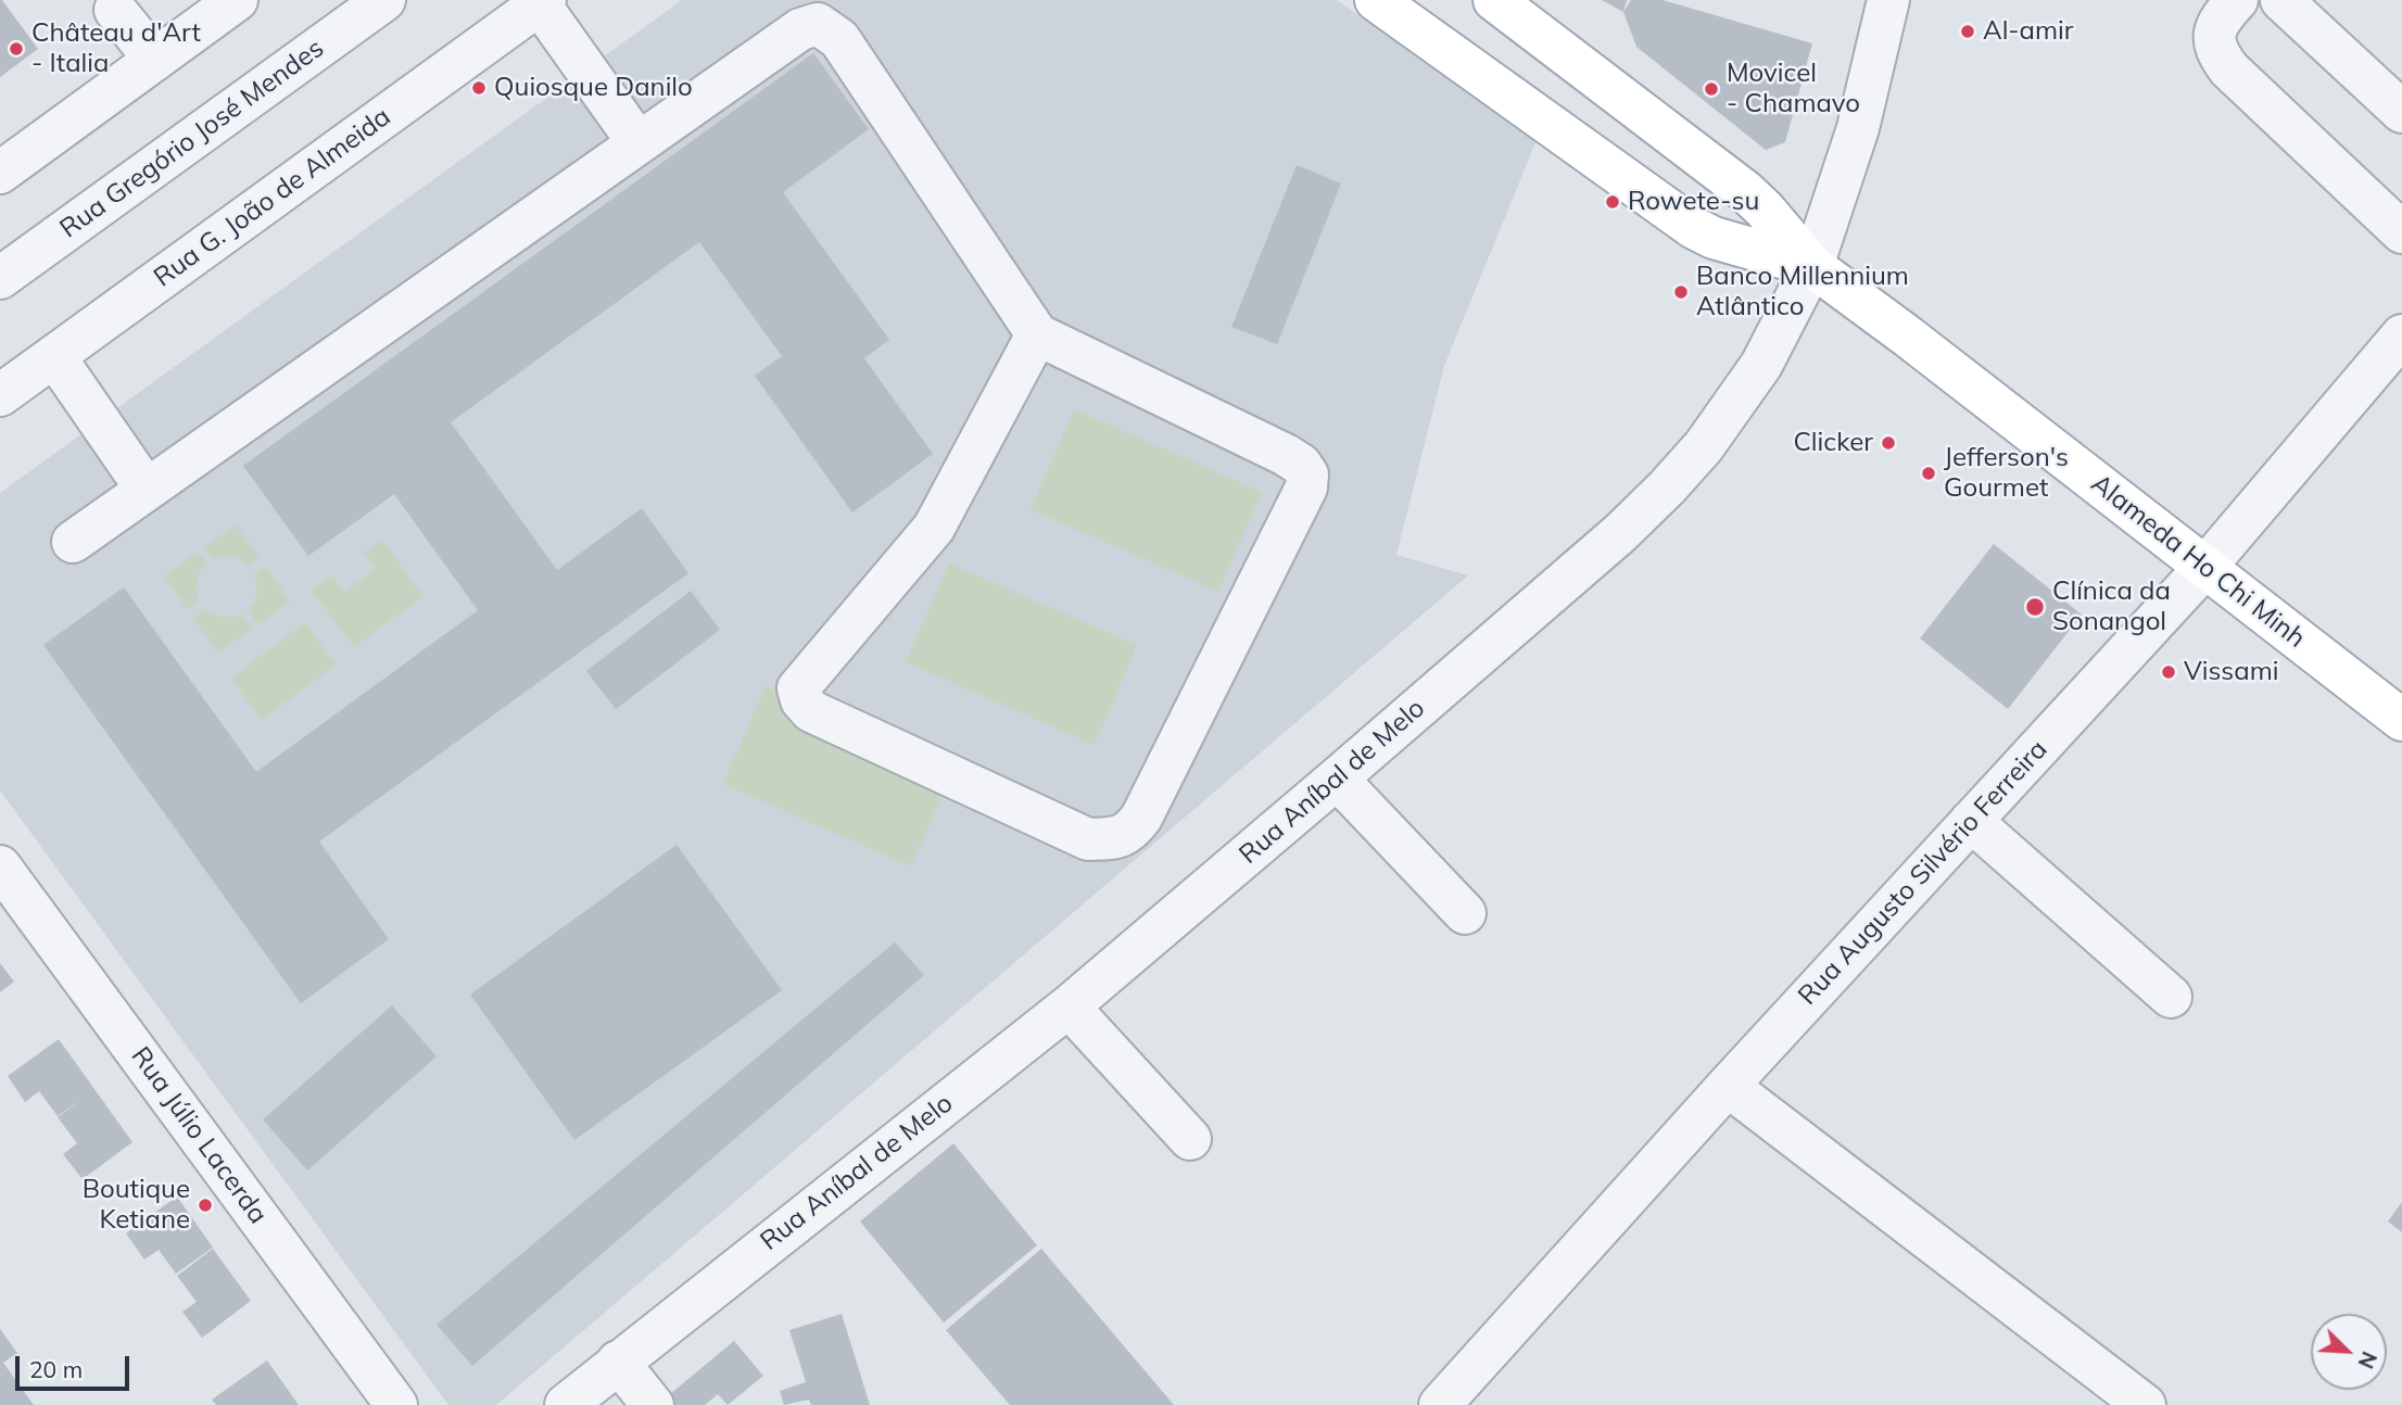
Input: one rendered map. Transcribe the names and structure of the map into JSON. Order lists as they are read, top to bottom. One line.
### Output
{"streets":{"main road":["Alameda Ho Chi Minh"],"street":["Rua Gregório José Mendes","Rua G. João de Almeida","Rua Aníbal de Melo","Rua Augusto Silvério Ferreira","Rua Júlio Lacerda"]},"crossings":[["Alameda Ho Chi Minh","Rua Aníbal de Melo"],["Alameda Ho Chi Minh","Rua Augusto Silvério Ferreira"]],"places":["Al-amir","Château d'Art - Italia","Quiosque Danilo","Movicel - Chamavo","Rowete-su","Banco Millennium Atlântico","Clicker","Jefferson's Gourmet","Clínica da Sonangol","Vissami","Boutique Ketiane"],"scale_bar":"20 m","north":"bottom right"}
